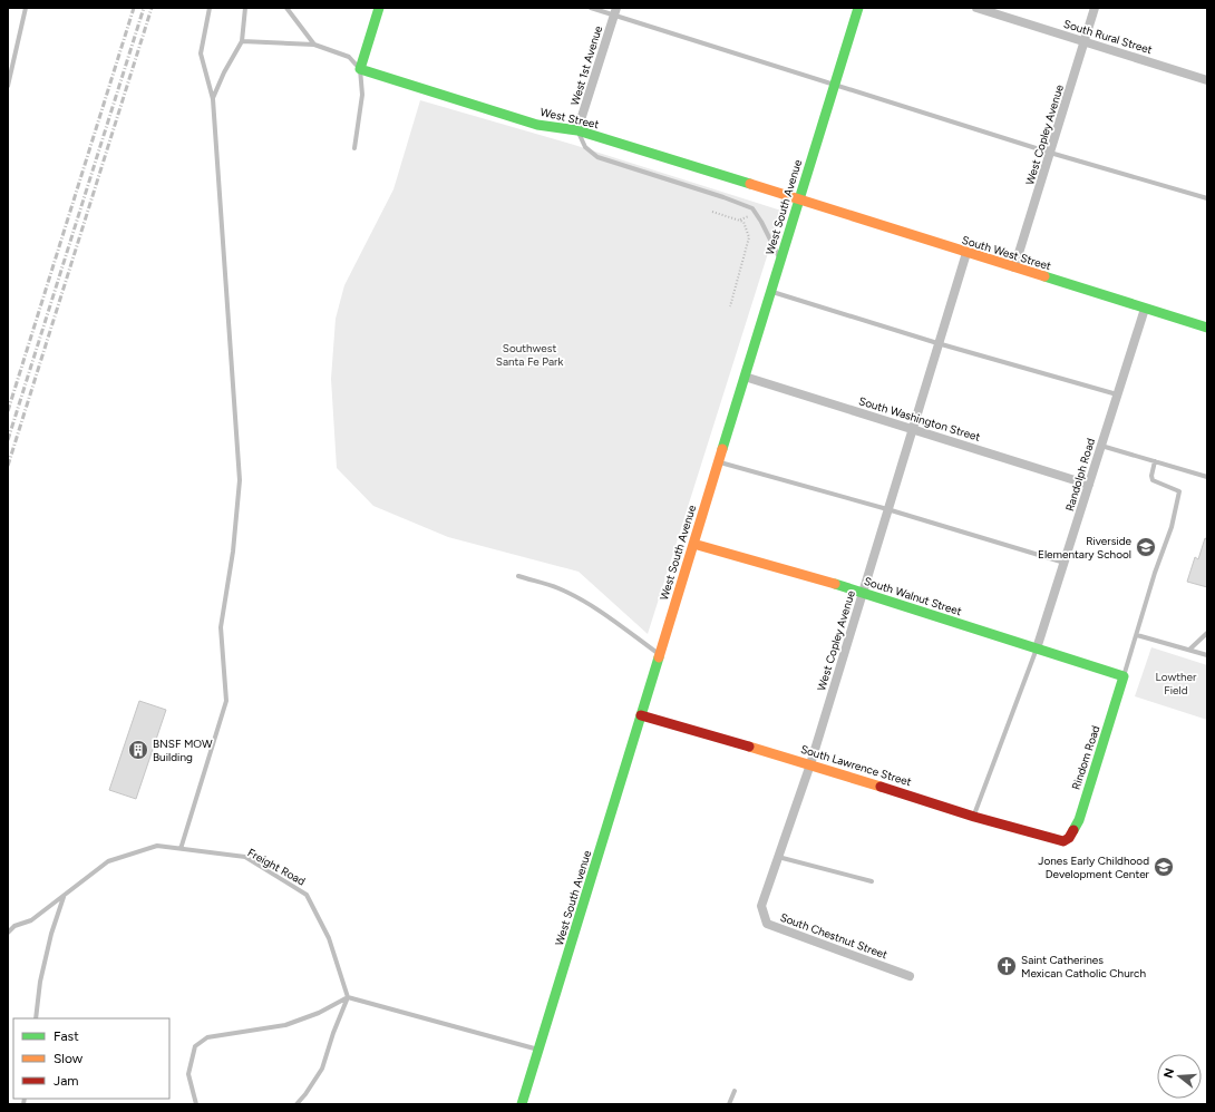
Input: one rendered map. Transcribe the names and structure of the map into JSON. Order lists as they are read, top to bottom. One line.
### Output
{"streets":{"street":["South Rural Street","West 1st Avenue","West Street","West Copley Avenue","West South Avenue","South West Street","South Washington Street","Randolph Road","South Walnut Street","Rindom Road","South Lawrence Street","South Chestnut Street"],"lane":["Freight Road"]},"crossings":[["South Rural Street","West Copley Avenue"],["West 1st Avenue","West Street"],["West Street","West South Avenue"],["West Street","South West Street"],["West Copley Avenue","South West Street"],["West Copley Avenue","South Washington Street"],["West Copley Avenue","South Walnut Street"],["West Copley Avenue","South Lawrence Street"],["West Copley Avenue","South Chestnut Street"],["West South Avenue","South West Street"],["West South Avenue","South Washington Street"],["West South Avenue","South Walnut Street"],["West South Avenue","South Lawrence Street"],["South West Street","Randolph Road"],["South Washington Street","Randolph Road"],["Randolph Road","South Walnut Street"],["South Walnut Street","Rindom Road"],["Rindom Road","South Lawrence Street"]],"parks":["Southwest Santa Fe Park","Lowther Field"],"places":{"school or university":["Riverside Elementary School","Jones Early Childhood Development Center"],"building":["BNSF MOW Building"],"church":["Saint Catherines Mexican Catholic Church"]},"legend":["Fast","Slow","Jam"],"north":"left"}
